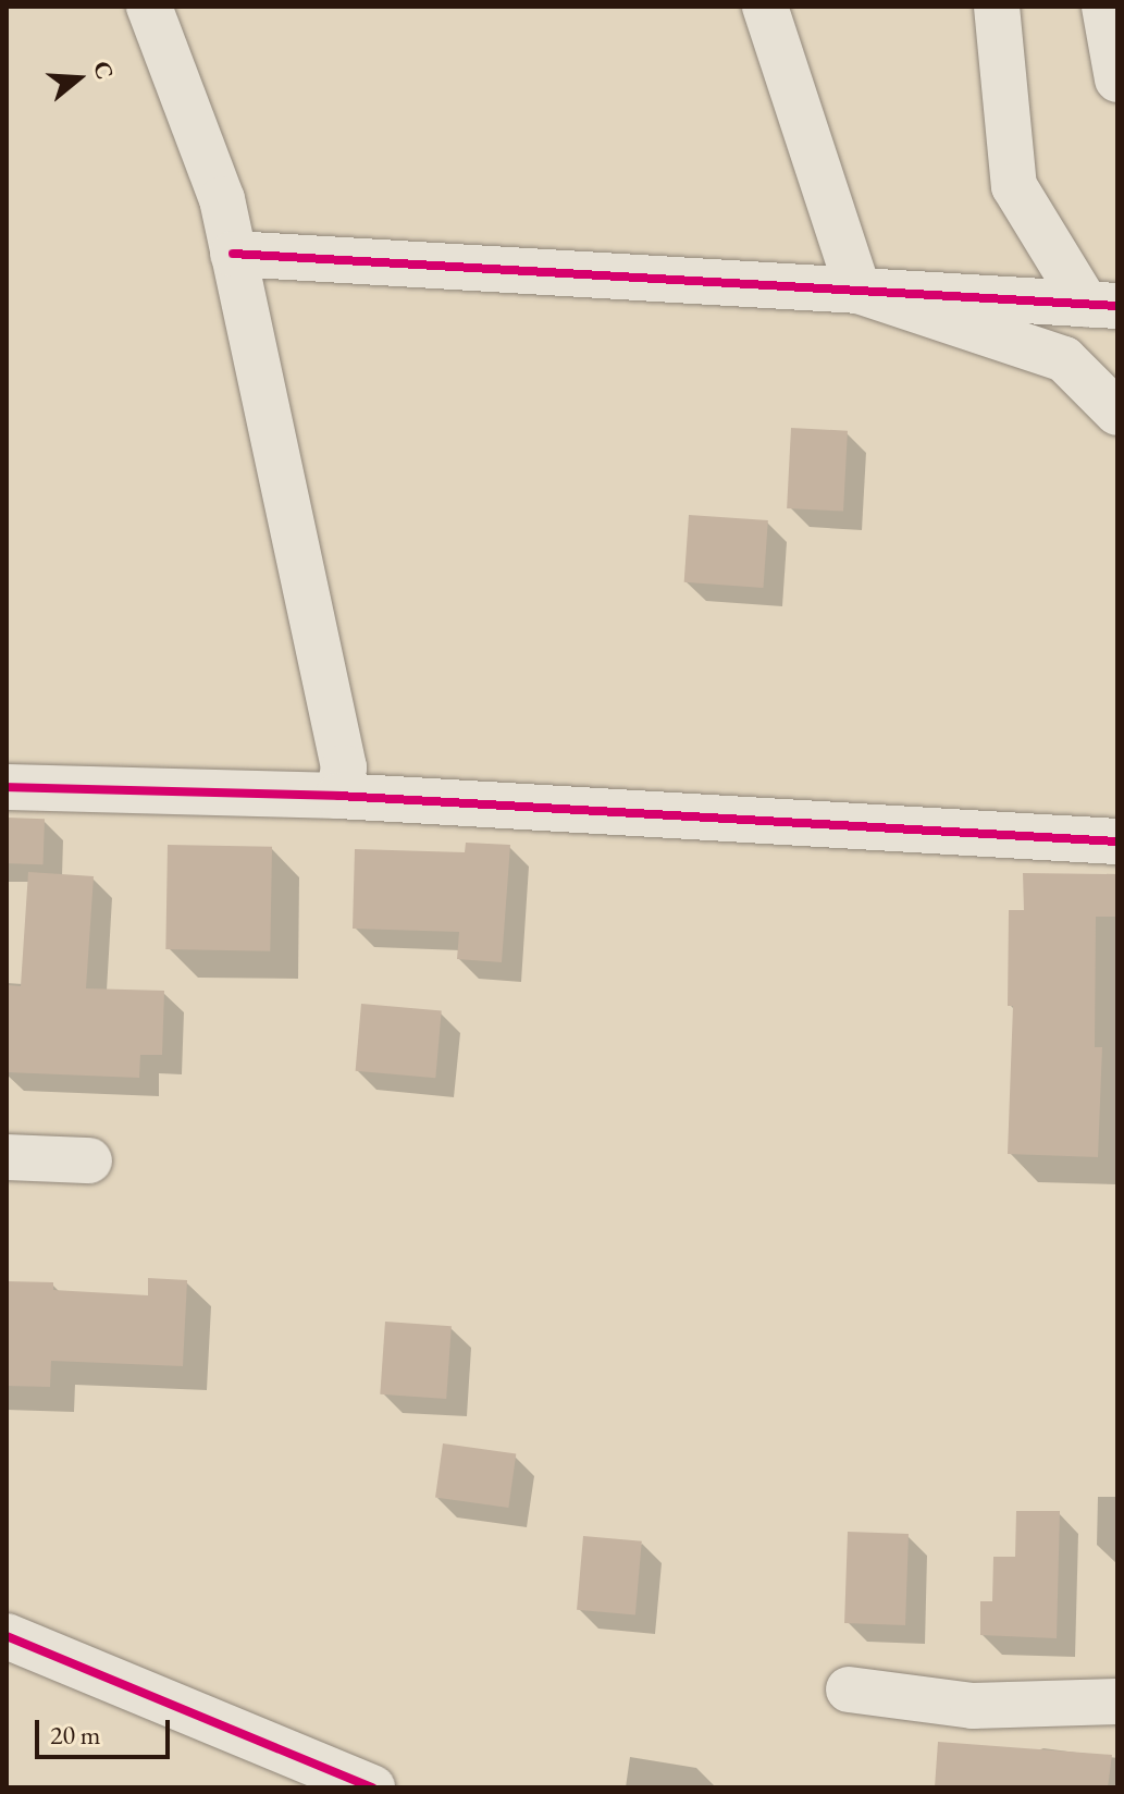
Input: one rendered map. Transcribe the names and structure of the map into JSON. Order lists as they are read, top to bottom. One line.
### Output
{"scale_bar":"20 m","north":"right"}
